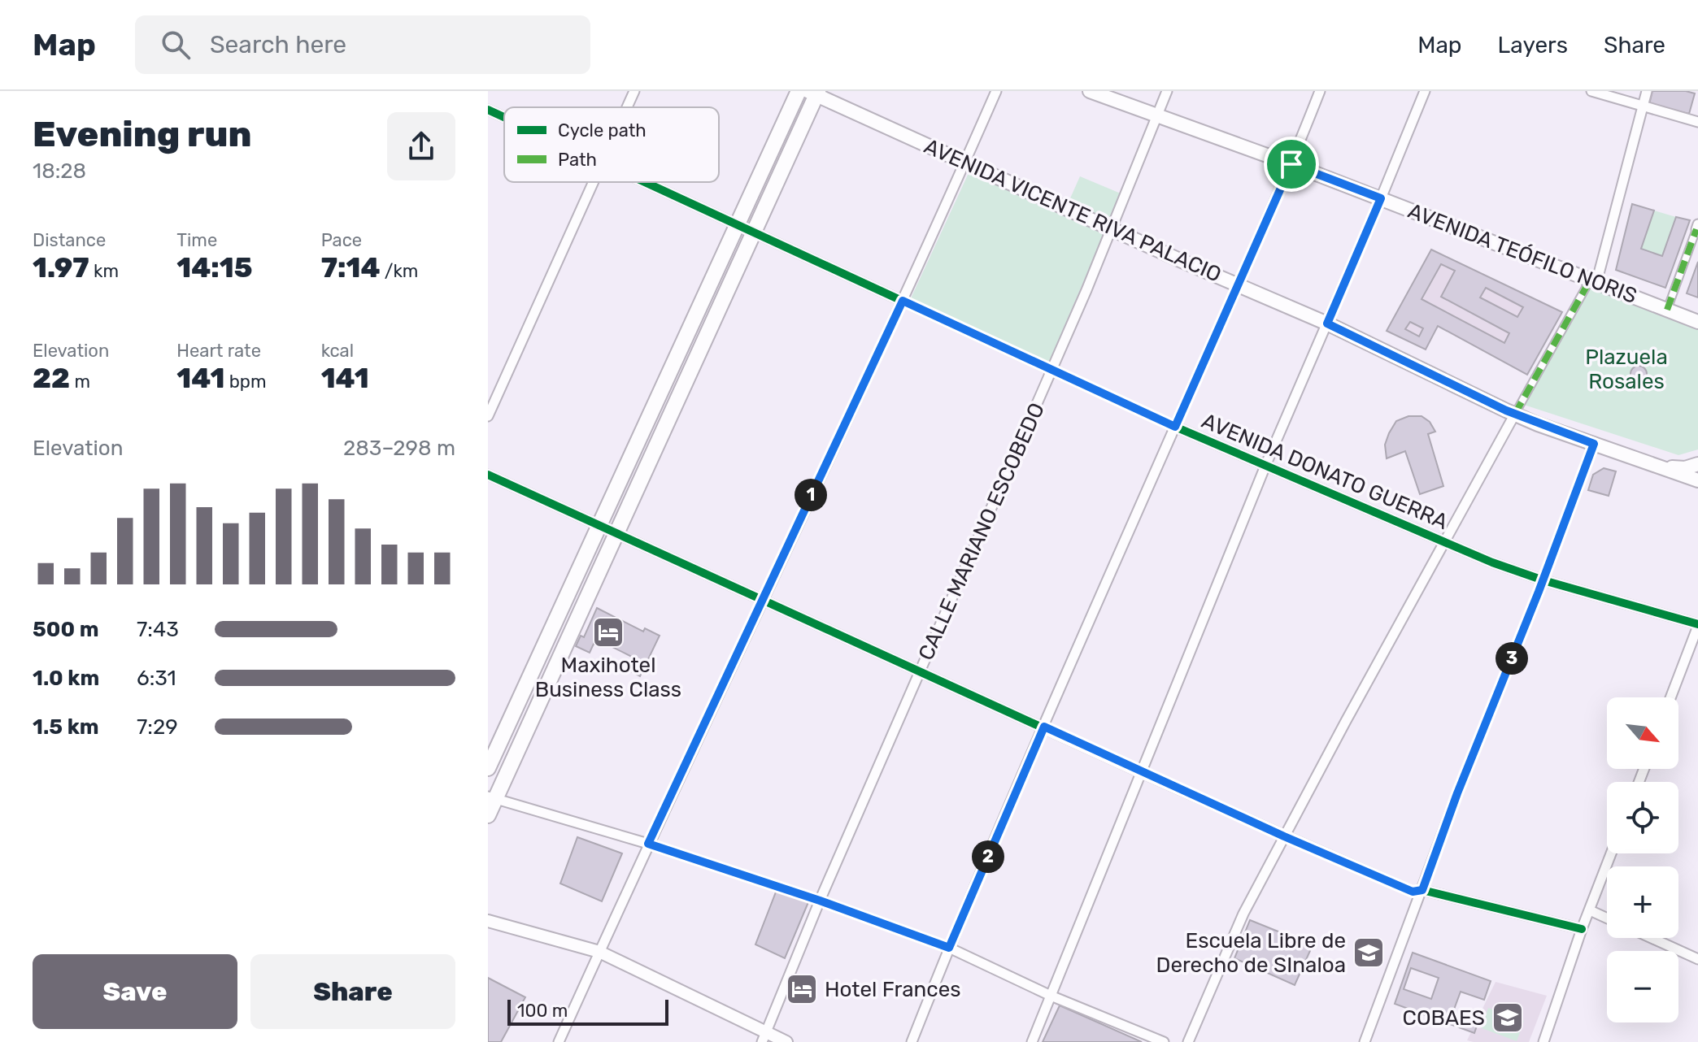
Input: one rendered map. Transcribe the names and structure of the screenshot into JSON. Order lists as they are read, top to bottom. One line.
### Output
{"streets":{"main road":["AVENIDA VICENTE RIVA PALACIO","AVENIDA TEÓFILO NORIS"],"street":["AVENIDA DONATO GUERRA","CALLE MARIANO ESCOBEDO"]},"crossings":[["AVENIDA VICENTE RIVA PALACIO","CALLE MARIANO ESCOBEDO"],["AVENIDA TEÓFILO NORIS","CALLE MARIANO ESCOBEDO"],["AVENIDA DONATO GUERRA","CALLE MARIANO ESCOBEDO"]],"parks":["Plazuela Rosales"],"places":{"hotel":["Maxihotel Business Class","Hotel Frances"],"school or university":["Escuela Libre de Derecho de SInaloa","COBAES"]},"legend":["Cycle path","Path"],"scale_bar":"100 m","north":"bottom right","page":{"header":"Map","search":"Search here","nav":["Map","Layers","Share"],"heading":["Evening run","18:28"],"stats":[["Distance","1.97 km"],["Time","14:15"],["Pace","7:14 /km"],["Elevation","22 m"],["Heart rate","141 bpm"],["kcal","141"]],"chart":["Elevation","283–298 m"],"pins":["1","3","2"],"list":[{"name":"500 m","note":"7:43"},{"name":"1.0 km","note":"6:31"},{"name":"1.5 km","note":"7:29"}],"map_buttons":["+","−"],"buttons":["Save","Share"],"scale":"100 m"}}
